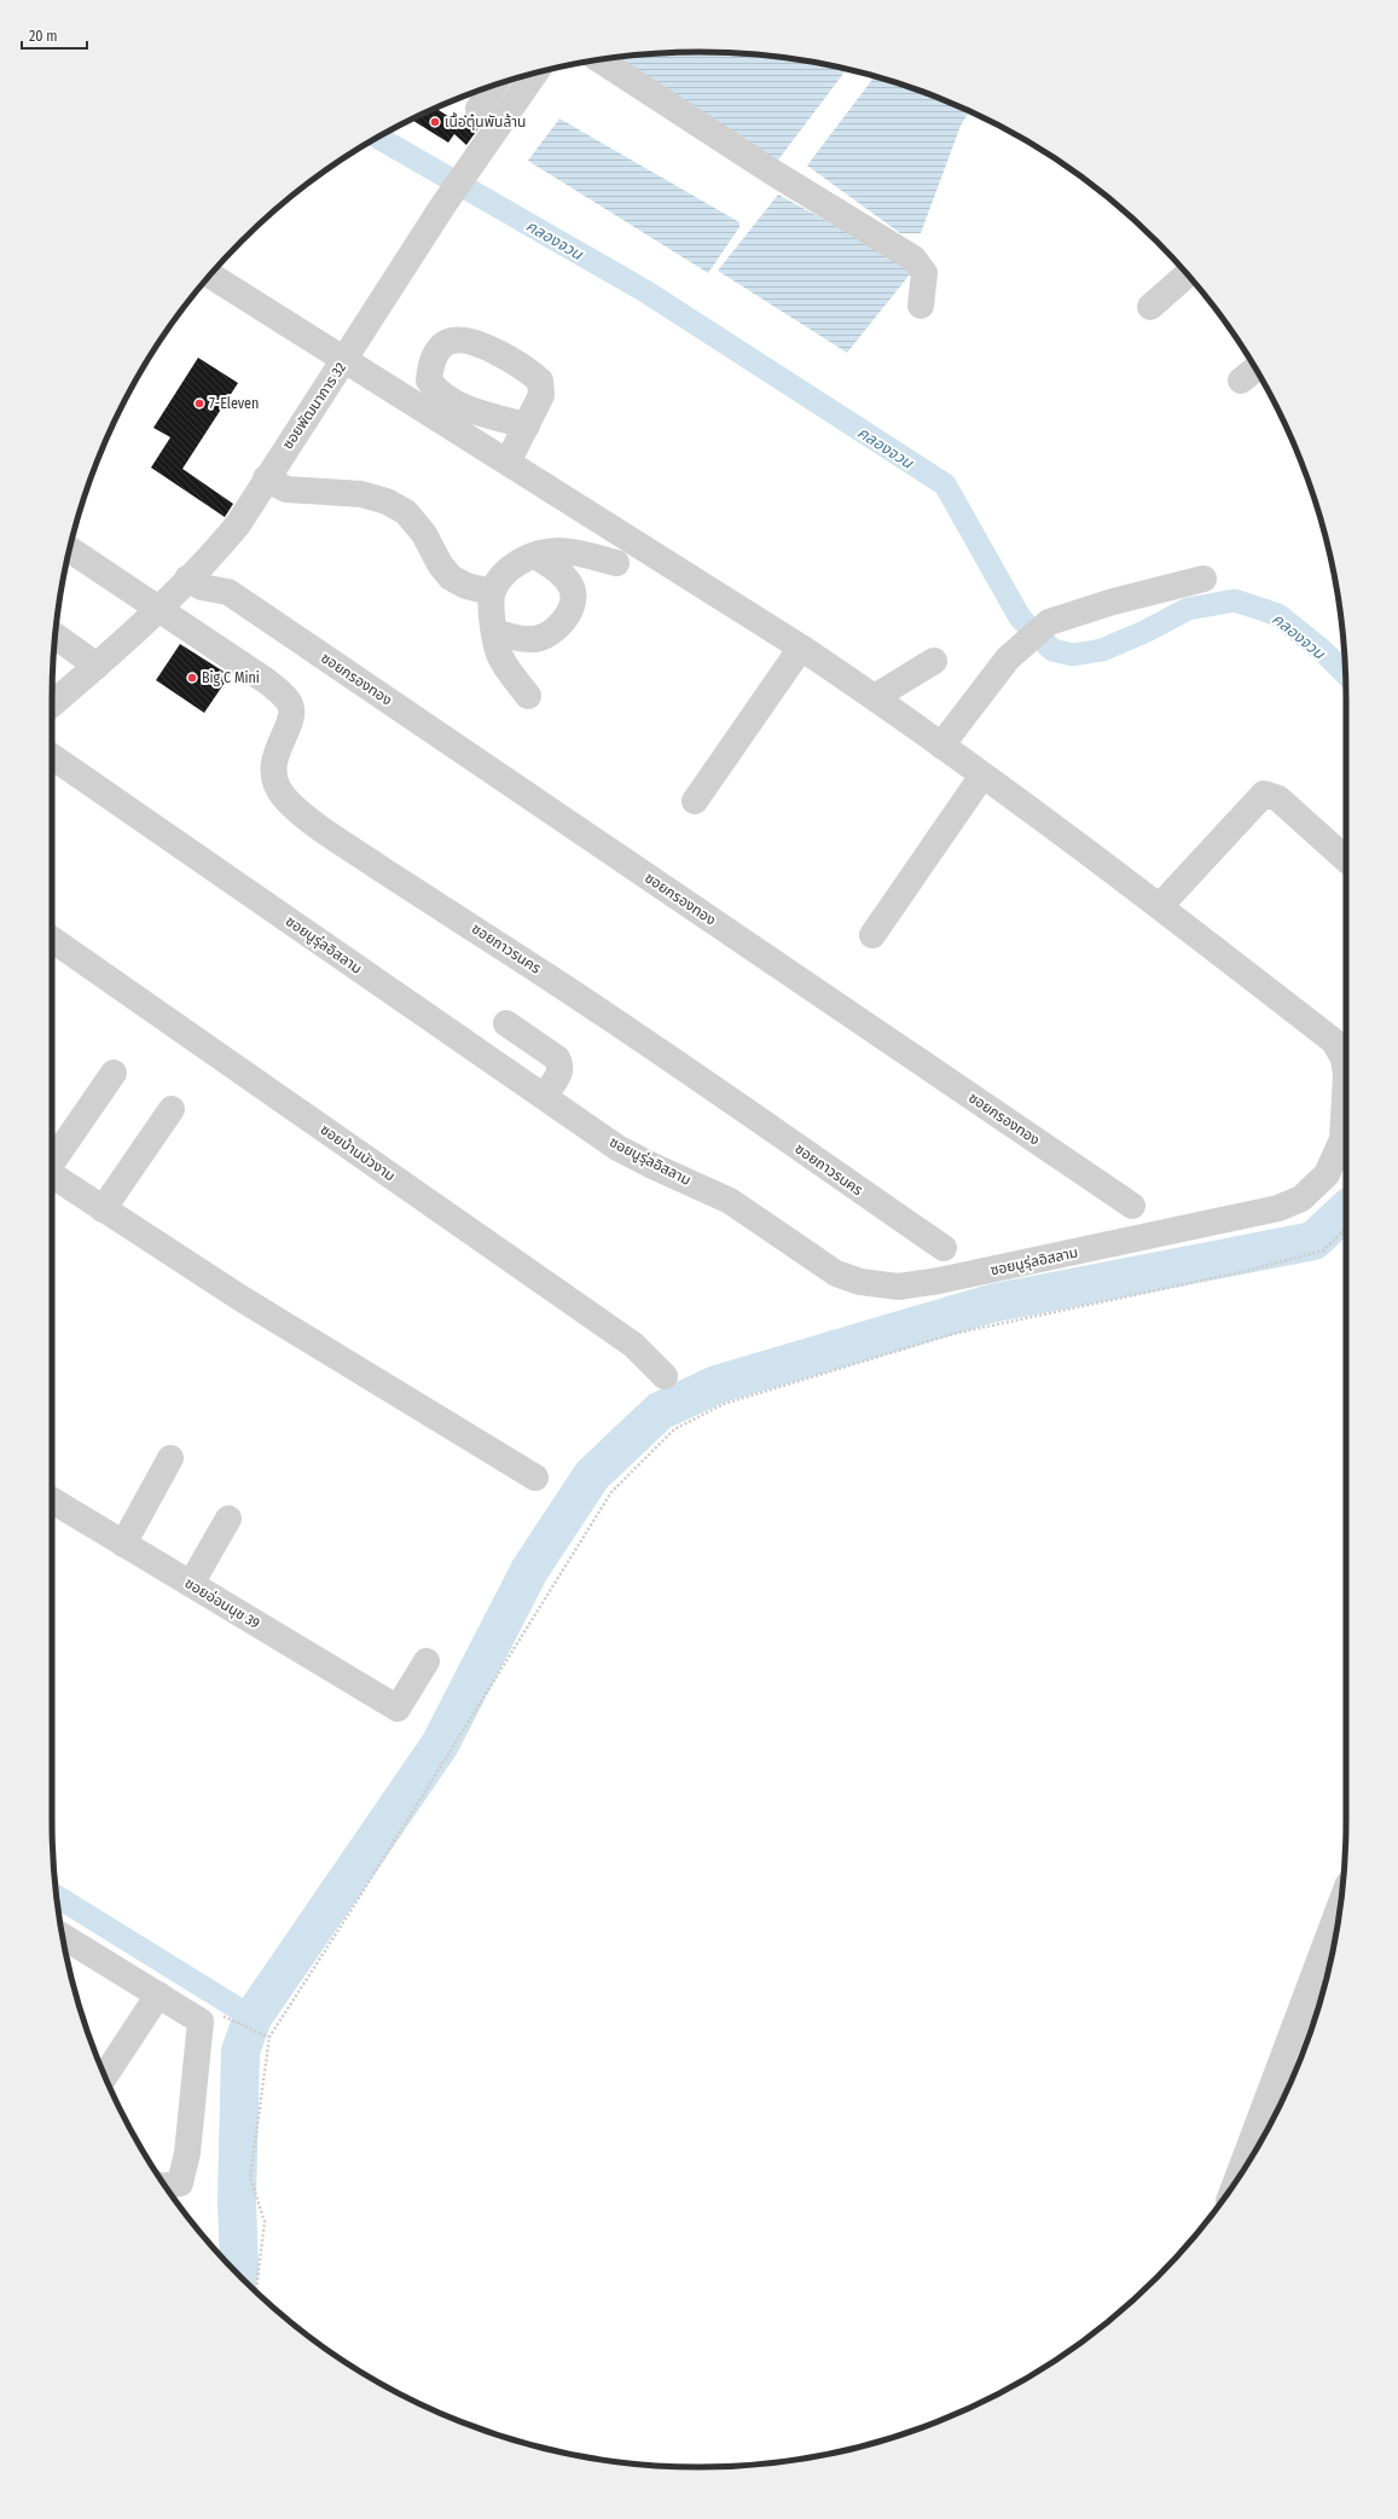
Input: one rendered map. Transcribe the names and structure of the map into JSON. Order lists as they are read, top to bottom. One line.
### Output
{"streets":{"street":["ซอยพัฒนาการ 32","ซอยกรองทอง","ซอยนูรุ่ลอิสลาม","ซอยถาวรนคร","ซอยบ้านบัวงาม","ซอยอ่อนนุช 39"]},"crossings":[["ซอยพัฒนาการ 32","ซอยกรองทอง"],["ซอยพัฒนาการ 32","ซอยถาวรนคร"]],"water":["คลองจวน"],"places":["เนื้อตุ๋นพันล้าน","7-Eleven","Big C Mini"],"scale_bar":"20 m"}
